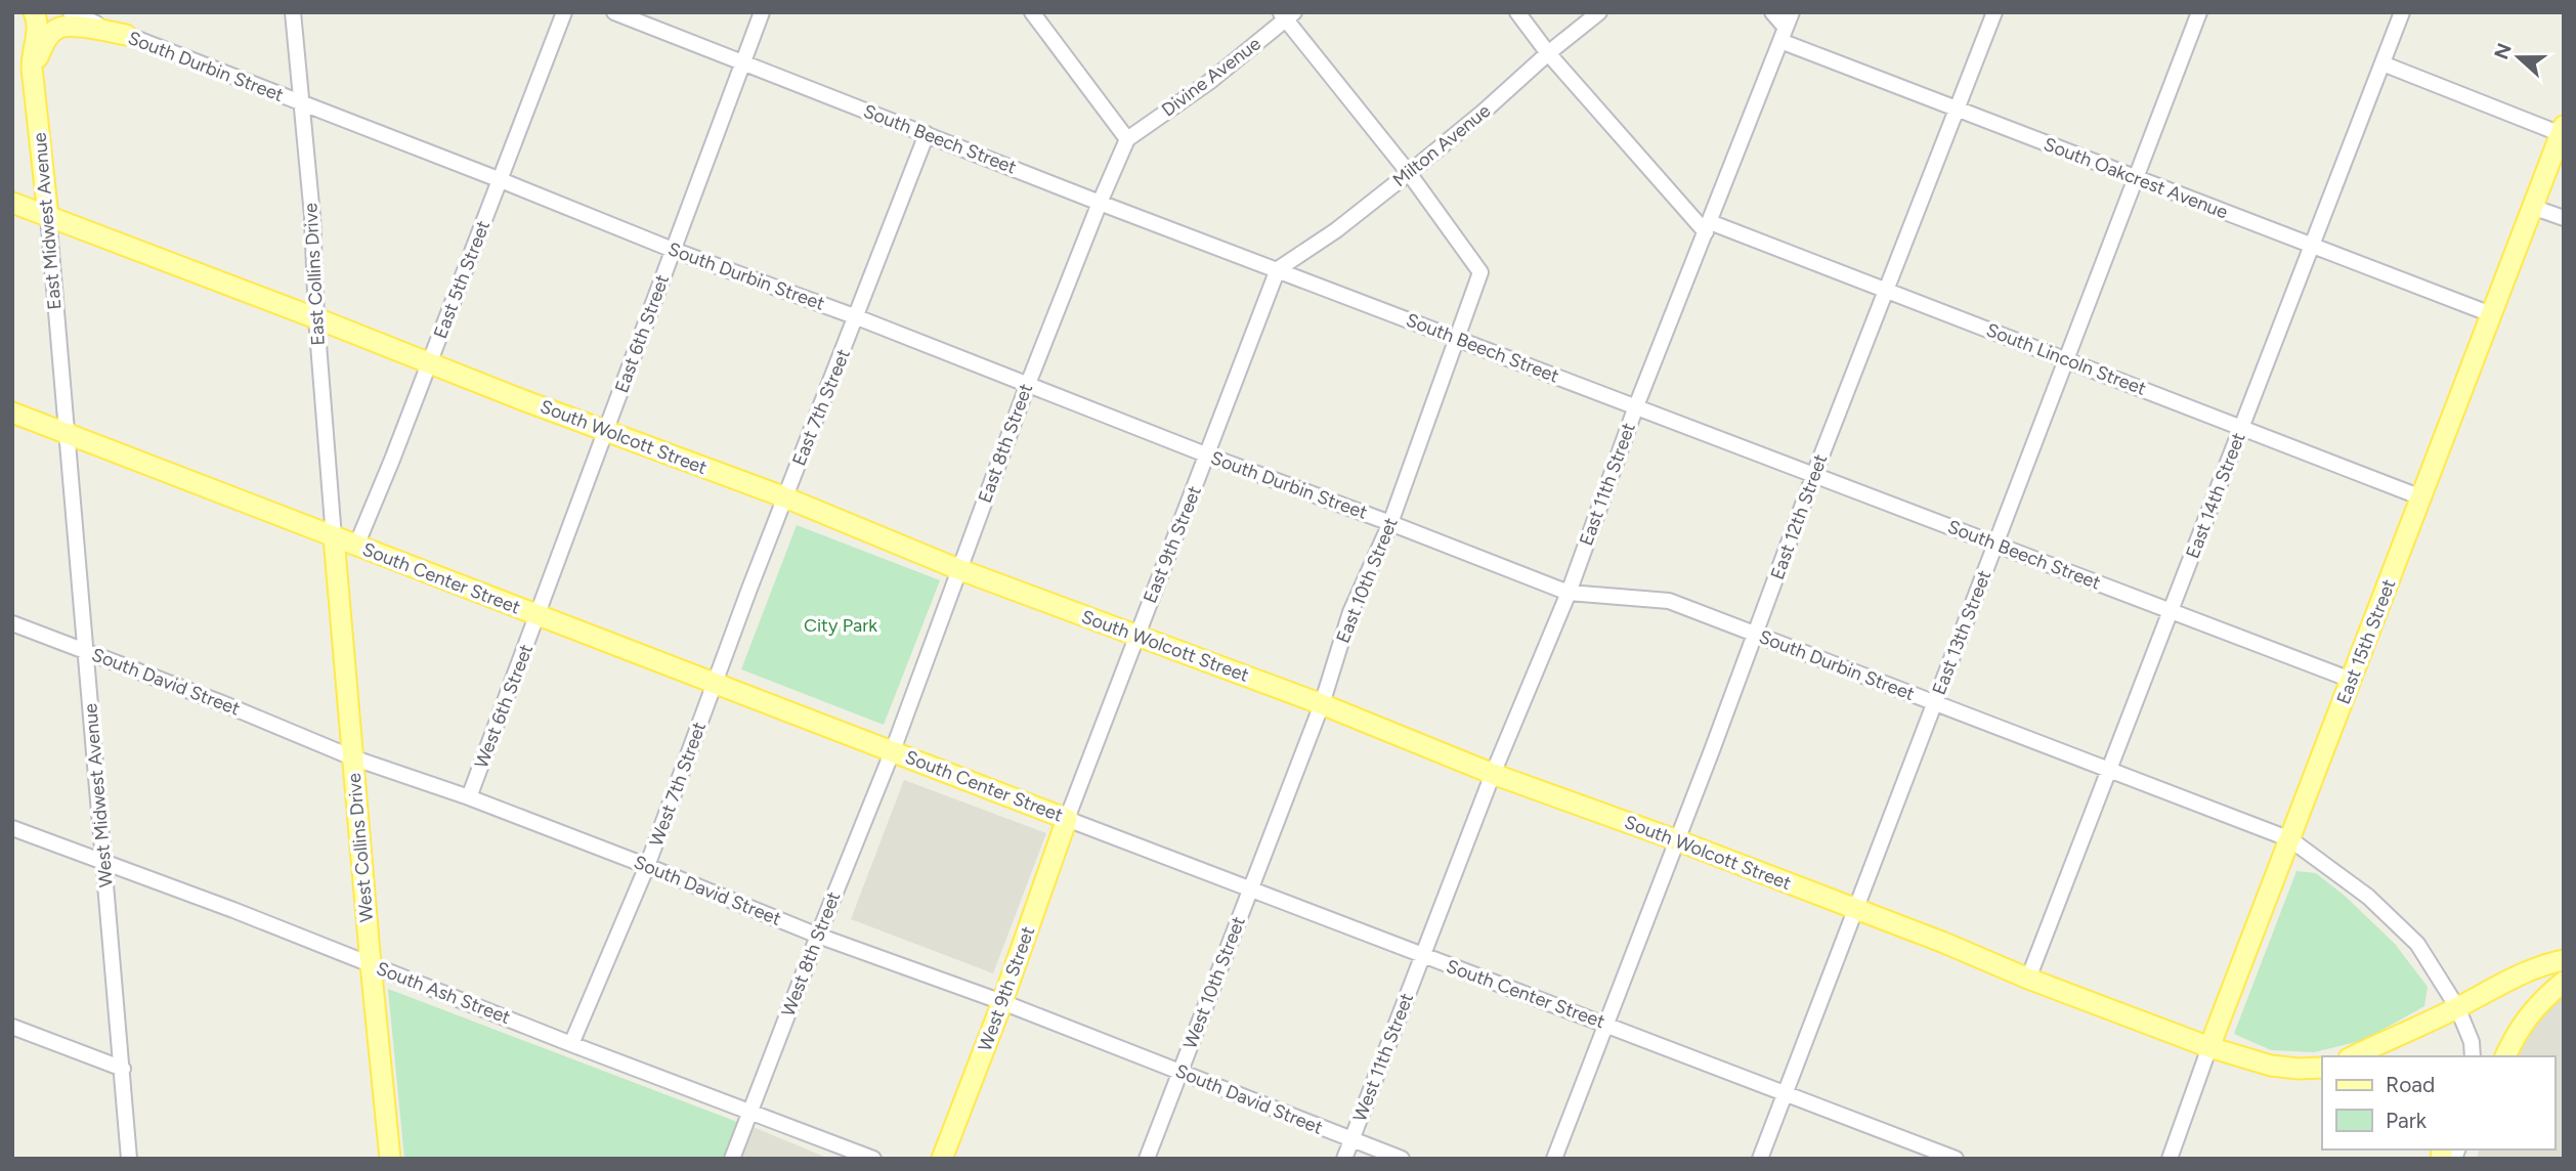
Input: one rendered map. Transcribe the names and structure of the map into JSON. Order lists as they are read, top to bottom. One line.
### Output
{"streets":{"main road":["East Midwest Avenue","South Wolcott Street","South Center Street","East 15th Street","West Collins Drive","West 9th Street"],"street":["South Durbin Street","Divine Avenue","South Beech Street","Milton Avenue","South Oakcrest Avenue","East Collins Drive","East 5th Street","East 6th Street","South Lincoln Street","East 7th Street","East 8th Street","East 11th Street","East 14th Street","East 12th Street","East 9th Street","East 10th Street","East 13th Street","South David Street","West 6th Street","West 7th Street","West Midwest Avenue","West 8th Street","West 10th Street","South Ash Street","West 11th Street"]},"crossings":[["South Durbin Street","East Collins Drive"],["South Durbin Street","East 5th Street"],["South Durbin Street","East 6th Street"],["South Durbin Street","East 7th Street"],["South Durbin Street","East 8th Street"],["South Durbin Street","East 11th Street"],["South Durbin Street","East 14th Street"],["South Durbin Street","East 12th Street"],["South Durbin Street","East 9th Street"],["South Durbin Street","East 10th Street"],["South Durbin Street","East 13th Street"],["South Durbin Street","East 15th Street"],["Divine Avenue","East 8th Street"],["South Beech Street","Milton Avenue"],["South Beech Street","East 6th Street"],["South Beech Street","East 7th Street"],["South Beech Street","East 8th Street"],["South Beech Street","East 11th Street"],["South Beech Street","East 14th Street"],["South Beech Street","East 12th Street"],["South Beech Street","East 9th Street"],["South Beech Street","East 10th Street"],["South Beech Street","East 13th Street"],["South Beech Street","East 15th Street"],["Milton Avenue","South Lincoln Street"],["Milton Avenue","East 9th Street"],["Milton Avenue","East 10th Street"],["South Oakcrest Avenue","East 11th Street"],["South Oakcrest Avenue","East 14th Street"],["South Oakcrest Avenue","East 12th Street"],["South Oakcrest Avenue","East 13th Street"],["South Oakcrest Avenue","East 15th Street"],["East Midwest Avenue","South Wolcott Street"],["East Midwest Avenue","South Center Street"],["East Midwest Avenue","West Midwest Avenue"],["East Collins Drive","South Wolcott Street"],["East Collins Drive","South Center Street"],["East Collins Drive","West Collins Drive"],["East 5th Street","South Wolcott Street"],["East 5th Street","South Center Street"],["East 6th Street","South Wolcott Street"],["East 6th Street","South Center Street"],["East 6th Street","West 6th Street"],["South Lincoln Street","East 11th Street"],["South Lincoln Street","East 14th Street"],["South Lincoln Street","East 12th Street"],["South Lincoln Street","East 13th Street"],["South Lincoln Street","East 15th Street"],["East 7th Street","South Wolcott Street"],["East 7th Street","South Center Street"],["East 7th Street","West 7th Street"],["South Wolcott Street","East 8th Street"],["South Wolcott Street","East 11th Street"],["South Wolcott Street","East 14th Street"],["South Wolcott Street","East 12th Street"],["South Wolcott Street","East 9th Street"],["South Wolcott Street","East 10th Street"],["South Wolcott Street","East 13th Street"],["South Wolcott Street","East 15th Street"],["East 8th Street","South Center Street"],["East 8th Street","West 8th Street"],["East 11th Street","South Center Street"],["East 11th Street","West 11th Street"],["East 12th Street","South Center Street"],["East 9th Street","South Center Street"],["East 9th Street","West 9th Street"],["South Center Street","East 10th Street"],["South Center Street","East 13th Street"],["South Center Street","West 6th Street"],["South Center Street","West 7th Street"],["South Center Street","West Midwest Avenue"],["South Center Street","West Collins Drive"],["South Center Street","West 8th Street"],["South Center Street","West 10th Street"],["South Center Street","West 9th Street"],["South Center Street","West 11th Street"],["East 10th Street","West 10th Street"],["South David Street","West 6th Street"],["South David Street","West 7th Street"],["South David Street","West Midwest Avenue"],["South David Street","West Collins Drive"],["South David Street","West 8th Street"],["South David Street","West 10th Street"],["South David Street","West 9th Street"],["South David Street","West 11th Street"],["West 7th Street","South Ash Street"],["West Midwest Avenue","South Ash Street"],["West Collins Drive","South Ash Street"],["West 8th Street","South Ash Street"]],"parks":["City Park"],"legend":["Road","Park"],"north":"left"}
